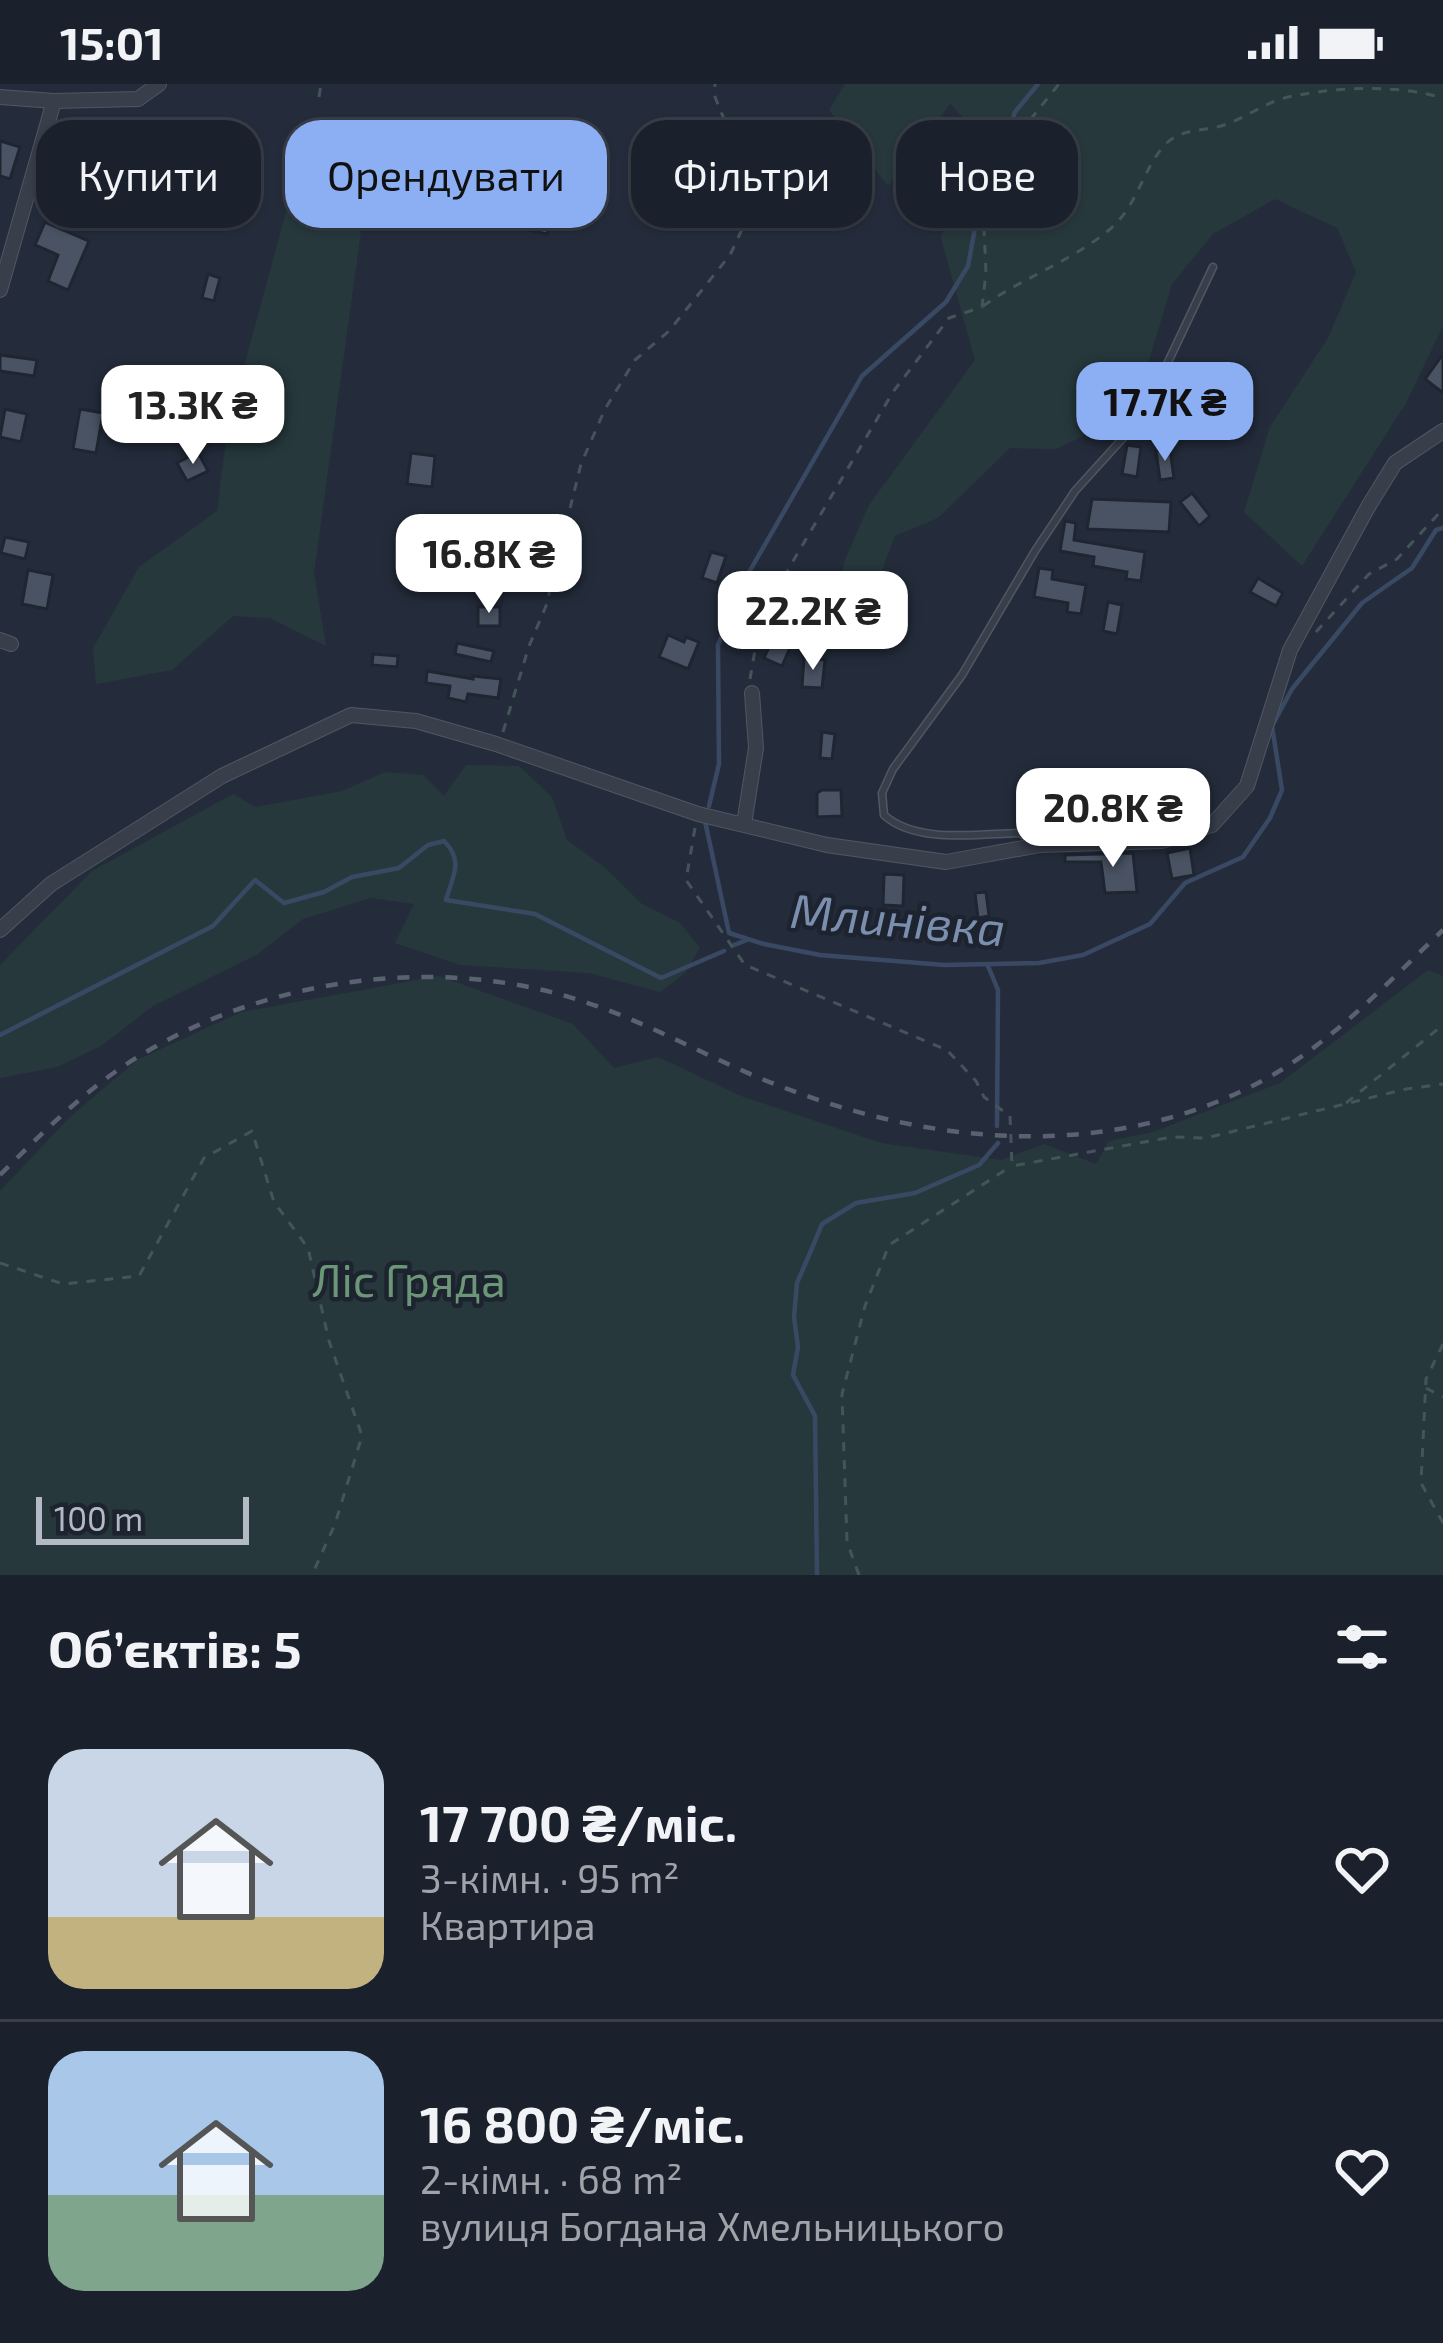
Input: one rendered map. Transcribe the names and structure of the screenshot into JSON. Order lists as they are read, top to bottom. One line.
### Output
{"water":["Млинівка"],"parks":["Ліс Гряда"],"scale_bar":"100 m","page":{"status":"15:01","chip":["Купити","Орендувати","Фільтри","Нове"],"price":["17.7K ₴","13.3K ₴","16.8K ₴","22.2K ₴","20.8K ₴"],"scale":"100 m","heading":"Об’єктів: 5","list":[{"name":"17 700 ₴/міс.","note":"3-кімн. · 95 m² · Квартира"},{"name":"16 800 ₴/міс.","note":"2-кімн. · 68 m² · вулиця Богдана Хмельницького"}]}}
